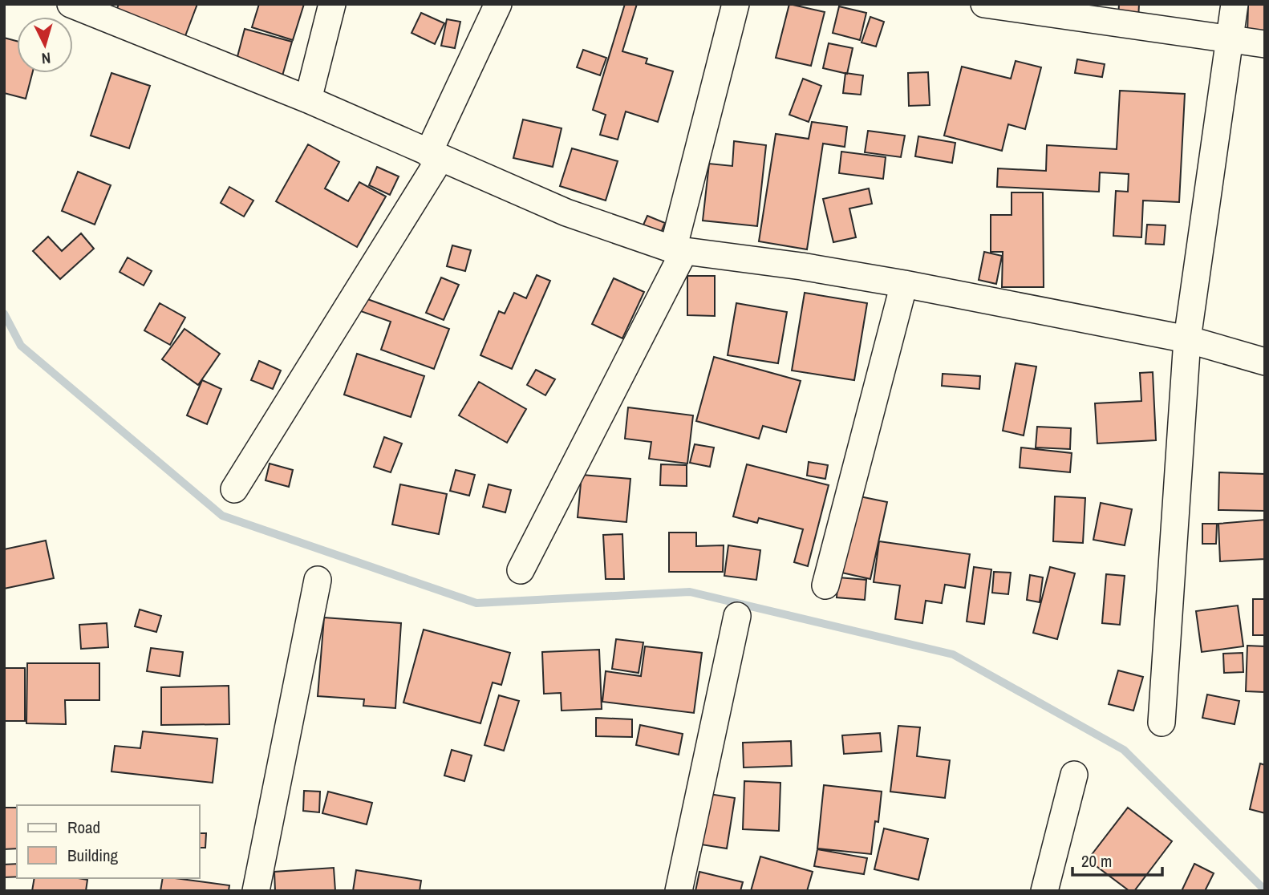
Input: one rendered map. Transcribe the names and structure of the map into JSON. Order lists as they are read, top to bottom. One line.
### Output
{"legend":["Road","Building"],"scale_bar":"20 m","north":"bottom"}
